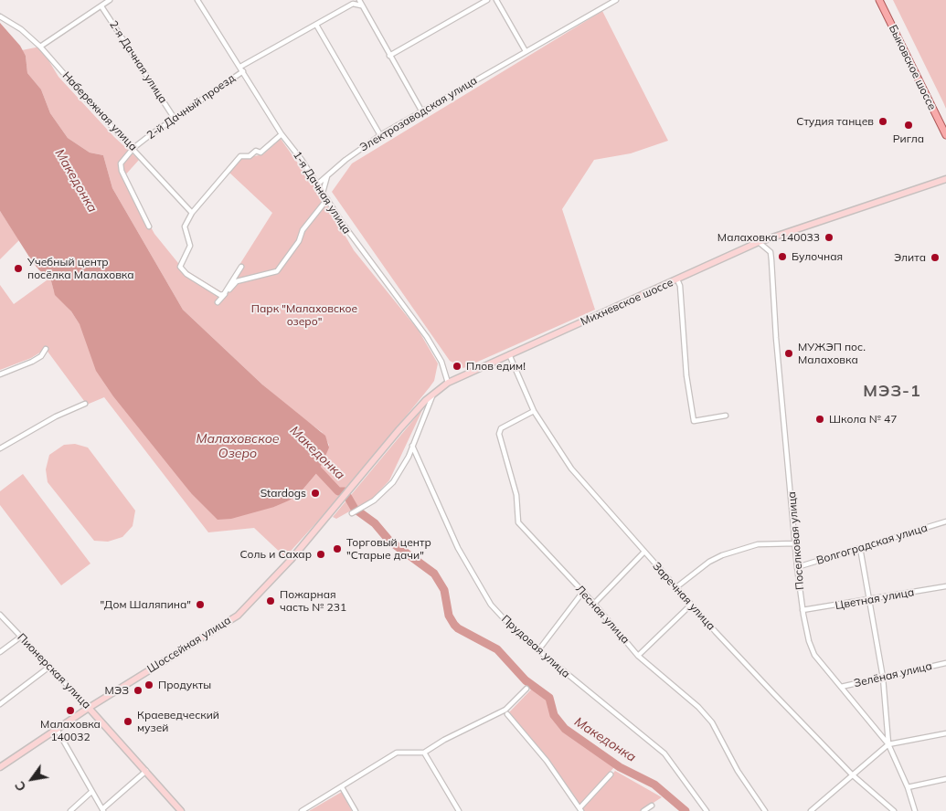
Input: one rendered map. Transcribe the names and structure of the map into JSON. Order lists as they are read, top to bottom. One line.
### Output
{"streets":{"main road":["Быковское шоссе","Михневское шоссе","Шоссейная улица","Пионерская улица"],"street":["2-я Дачная улица","2-й Дачный проезд","Набережная улица","Электрозаводская улица","1-я Дачная улица","Поселковая улица","Волгоградская улица","Заречная улица","Цветная улица","Лесная улица","Прудовая улица","Зелёная улица"]},"crossings":[["2-я Дачная улица","2-й Дачный проезд"],["2-й Дачный проезд","Набережная улица"],["2-й Дачный проезд","1-я Дачная улица"],["Электрозаводская улица","1-я Дачная улица"],["1-я Дачная улица","Михневское шоссе"],["Михневское шоссе","Поселковая улица"],["Михневское шоссе","Заречная улица"],["Михневское шоссе","Шоссейная улица"],["Поселковая улица","Волгоградская улица"],["Поселковая улица","Цветная улица"],["Поселковая улица","Зелёная улица"],["Заречная улица","Лесная улица"],["Шоссейная улица","Пионерская улица"]],"districts":["МЭЗ-1"],"water":["Македонка","Малаховское Озеро"],"parks":["Парк \"Малаховское озеро\""],"places":["Студия танцев","Ригла","Малаховка 140033","Булочная","Элита","Учебный центр посёлка Малаховка","МУЖЭП пос. Малаховка","Плов едим!","Школа № 47","Stardogs","Торговый центр \"Старые дачи\"","Соль и Сахар","Пожарная часть № 231","\"Дом Шаляпина\"","Продукты","МЭЗ","Малаховка 140032","Краеведческий музей"],"north":"bottom left"}
